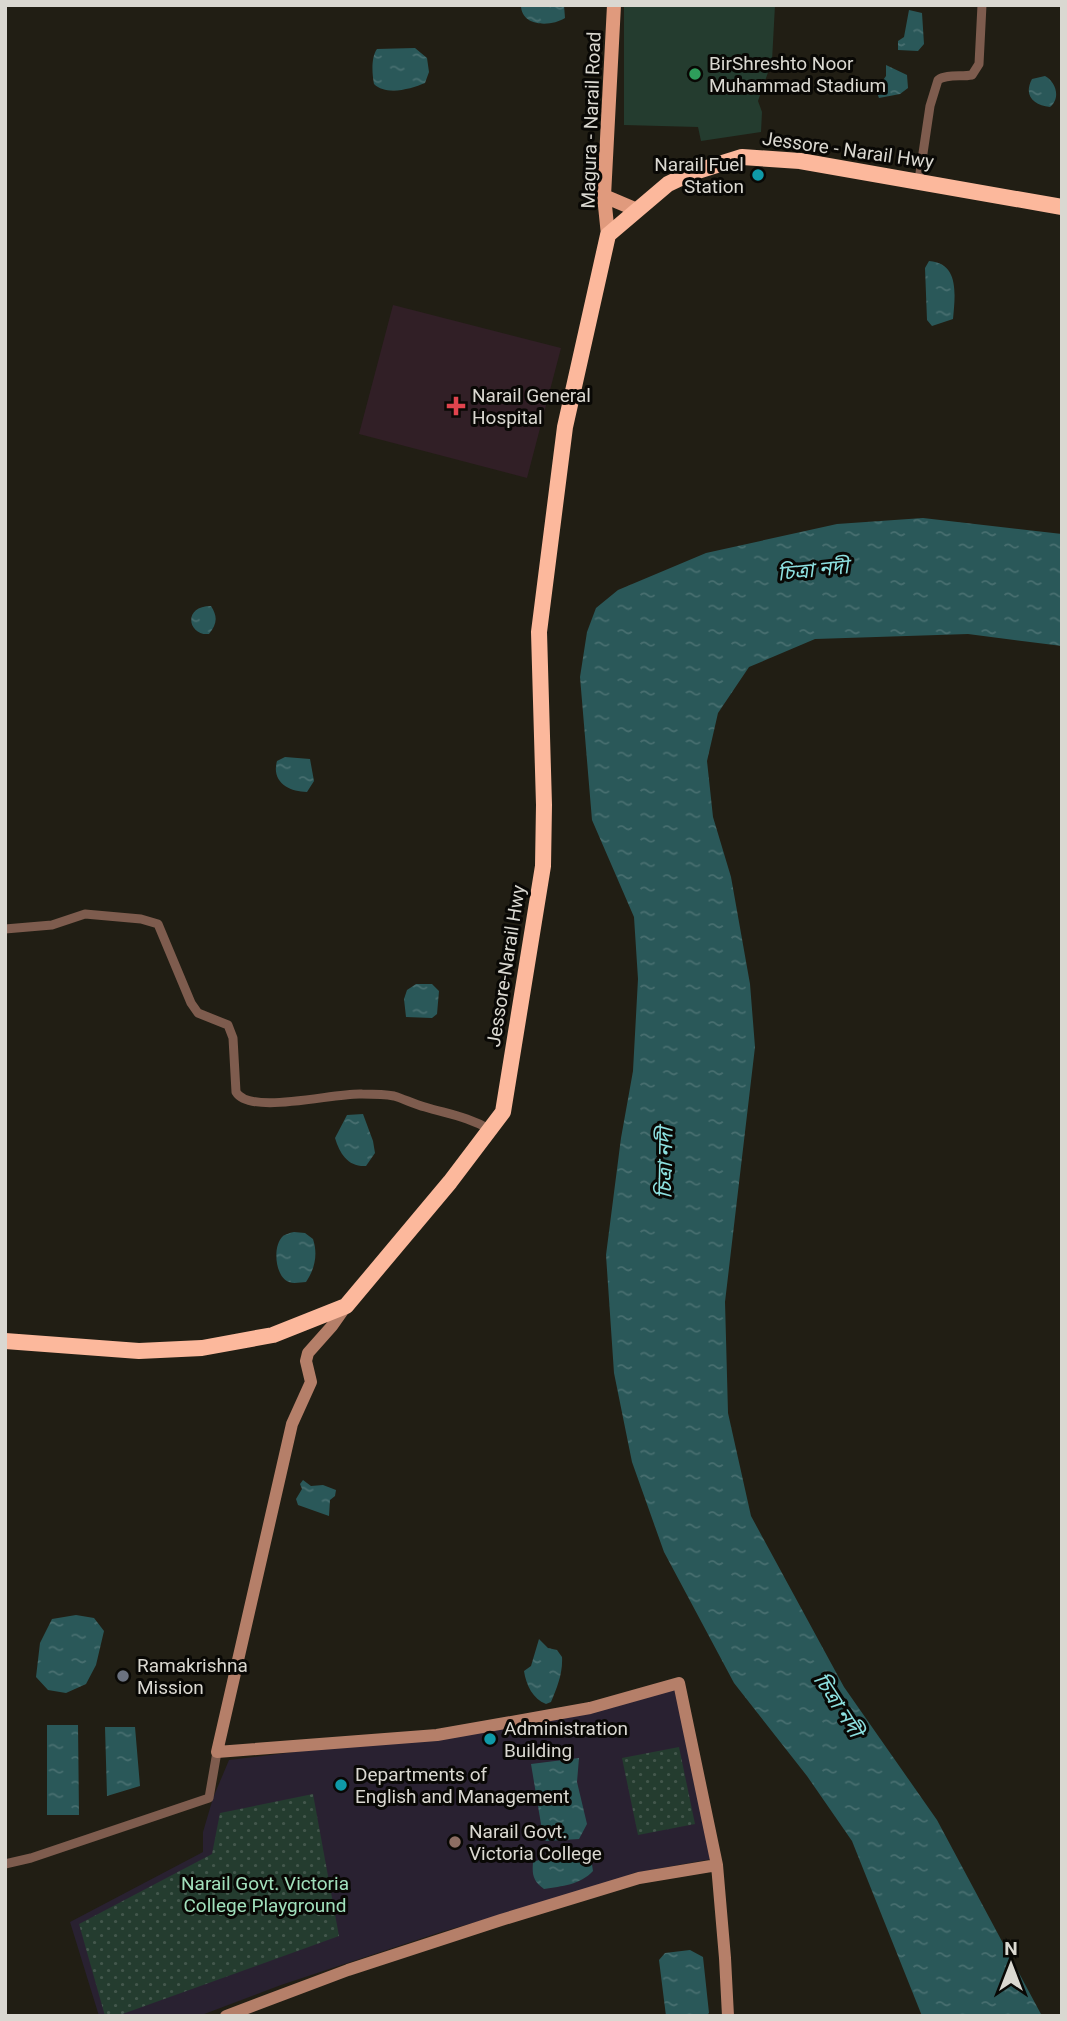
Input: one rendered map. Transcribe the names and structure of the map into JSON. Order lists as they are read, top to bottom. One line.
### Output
{"streets":{"highway":["Jessore - Narail Hwy","Jessore-Narail Hwy"],"main road":["Magura - Narail Road"]},"crossings":[["Magura - Narail Road","Jessore - Narail Hwy"],["Magura - Narail Road","Jessore-Narail Hwy"],["Jessore - Narail Hwy","Jessore-Narail Hwy"]],"water":["চিত্রা নদী"],"parks":["Narail Govt. Victoria College Playground"],"places":{"other":["BirShreshto Noor Muhammad Stadium","Narail Fuel Station","Ramakrishna Mission","Administration Building","Departments of English and Management","Narail Govt. Victoria College"],"health":["Narail General Hospital"]},"north":"top"}
